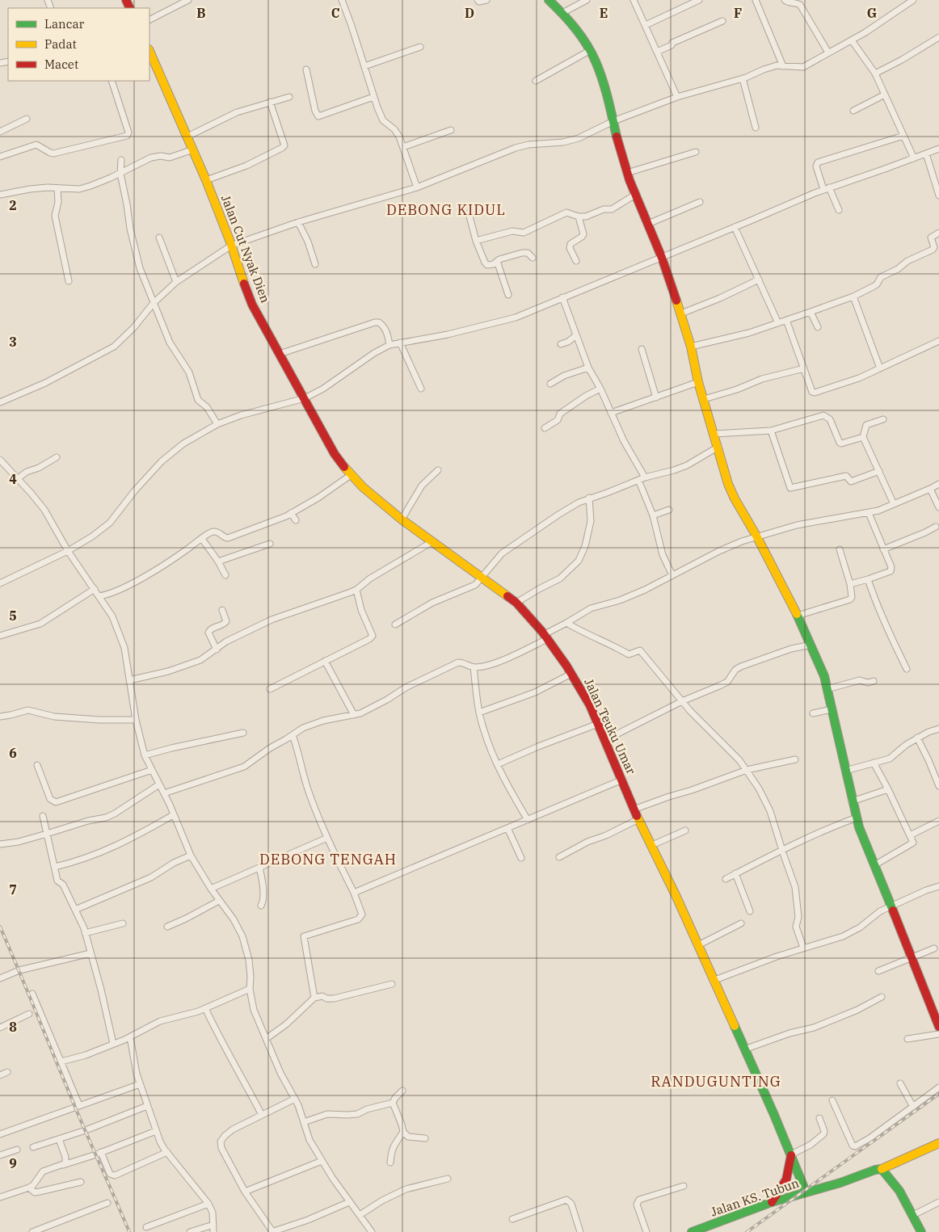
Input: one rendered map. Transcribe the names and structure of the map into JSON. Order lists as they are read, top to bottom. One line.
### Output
{"streets":{"main road":["Jalan Cut Nyak Dien","Jalan Teuku Umar","Jalan KS. Tubun"]},"crossings":[["Jalan Cut Nyak Dien","Jalan Teuku Umar"],["Jalan Teuku Umar","Jalan KS. Tubun"]],"districts":["DEBONG KIDUL","DEBONG TENGAH","RANDUGUNTING"],"legend":["Lancar","Padat","Macet"],"grid":{"columns":["B","C","D","E","F","G"],"rows":["2","3","4","5","6","7","8","9"]}}
